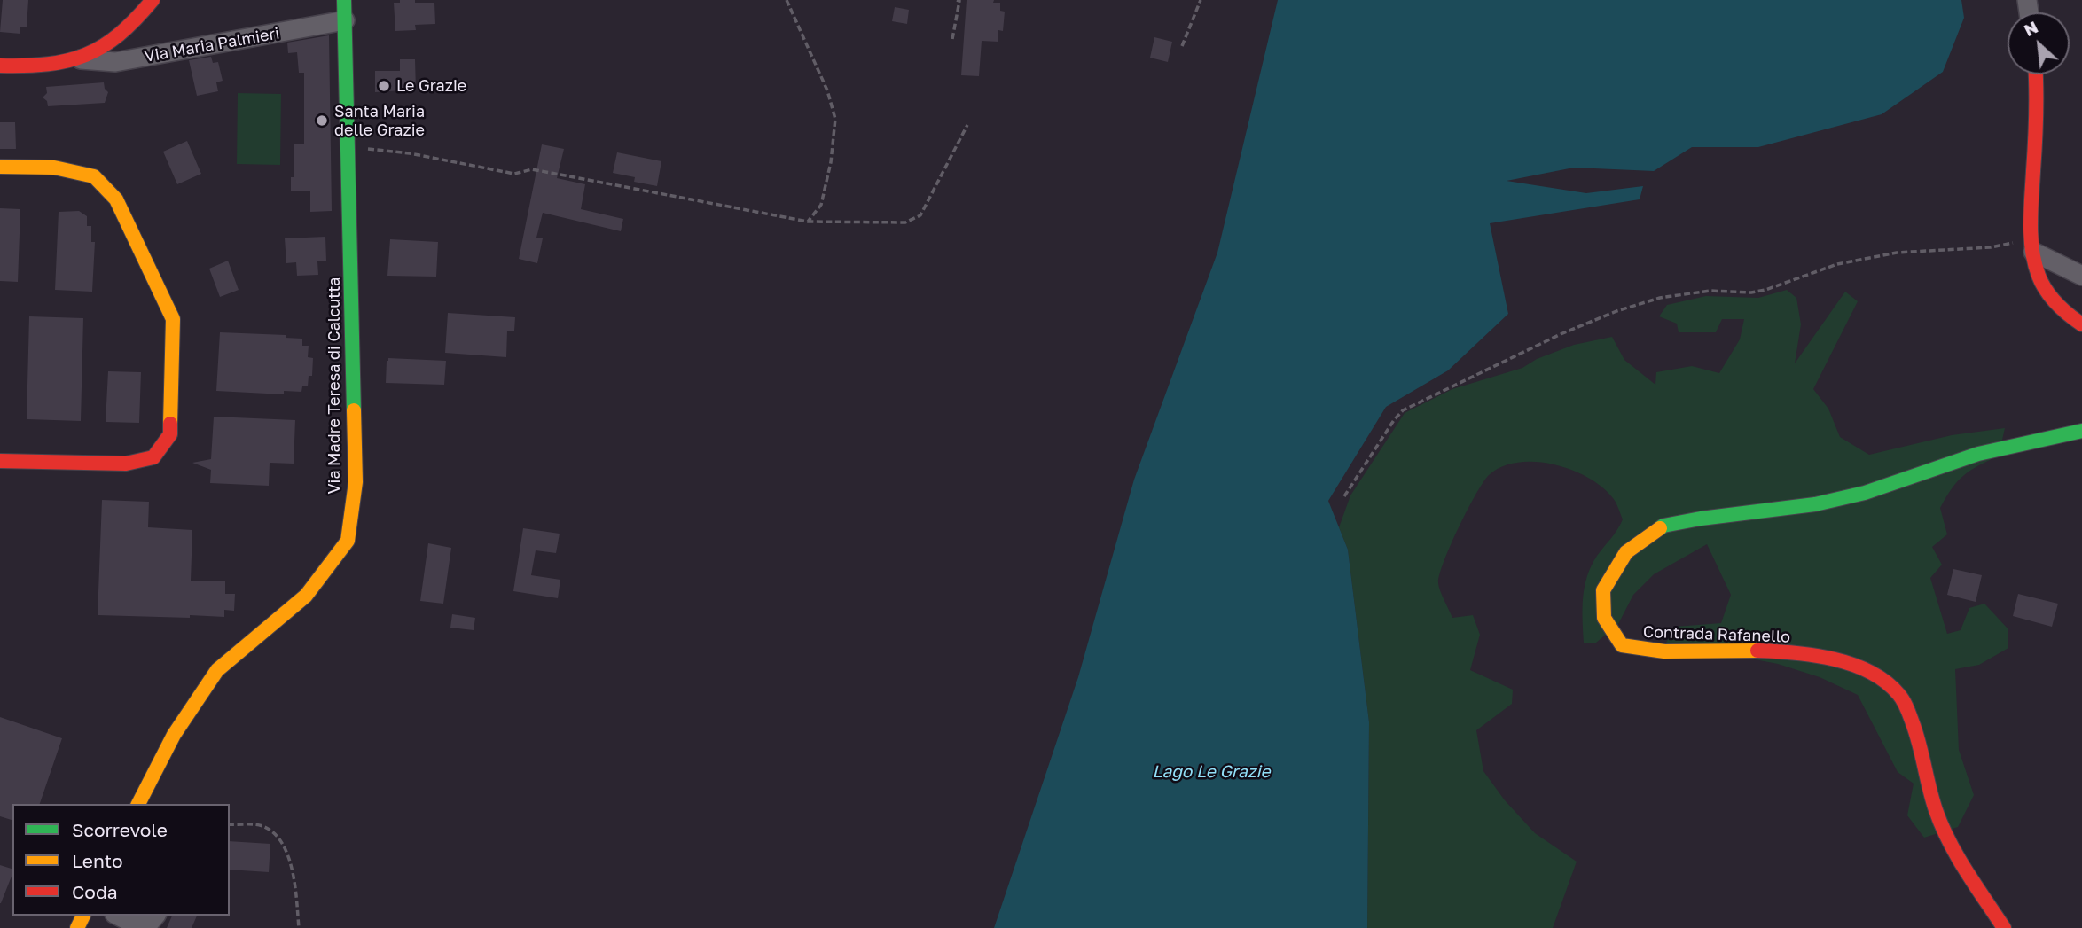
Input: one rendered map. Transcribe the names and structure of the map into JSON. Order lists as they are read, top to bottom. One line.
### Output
{"streets":{"street":["Via Maria Palmieri","Via Madre Teresa di Calcutta","Contrada Rafanello"]},"crossings":[["Via Maria Palmieri","Via Madre Teresa di Calcutta"]],"water":["Lago Le Grazie"],"places":["Le Grazie","Santa Maria delle Grazie"],"legend":["Scorrevole","Lento","Coda"],"north":"top left"}
